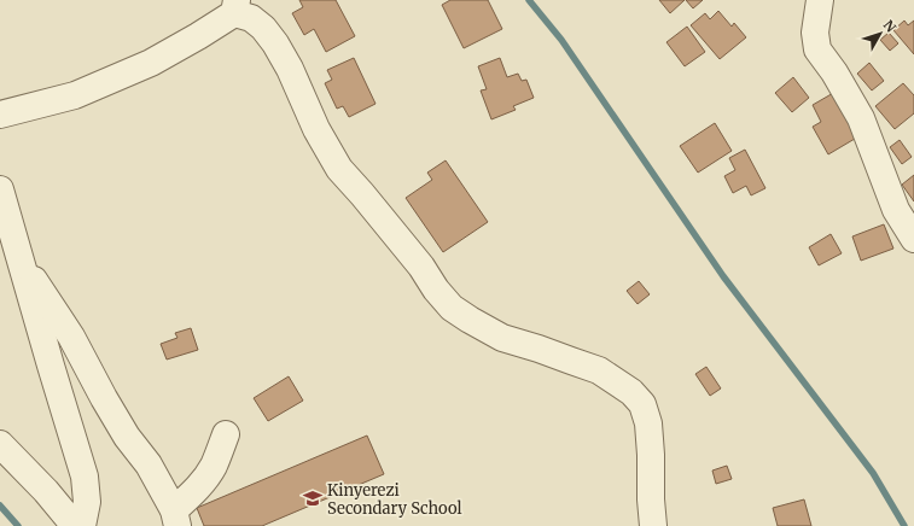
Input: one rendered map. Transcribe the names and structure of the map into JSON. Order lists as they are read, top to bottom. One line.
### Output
{"places":{"school or university":["Kinyerezi Secondary School"]},"north":"top right"}
